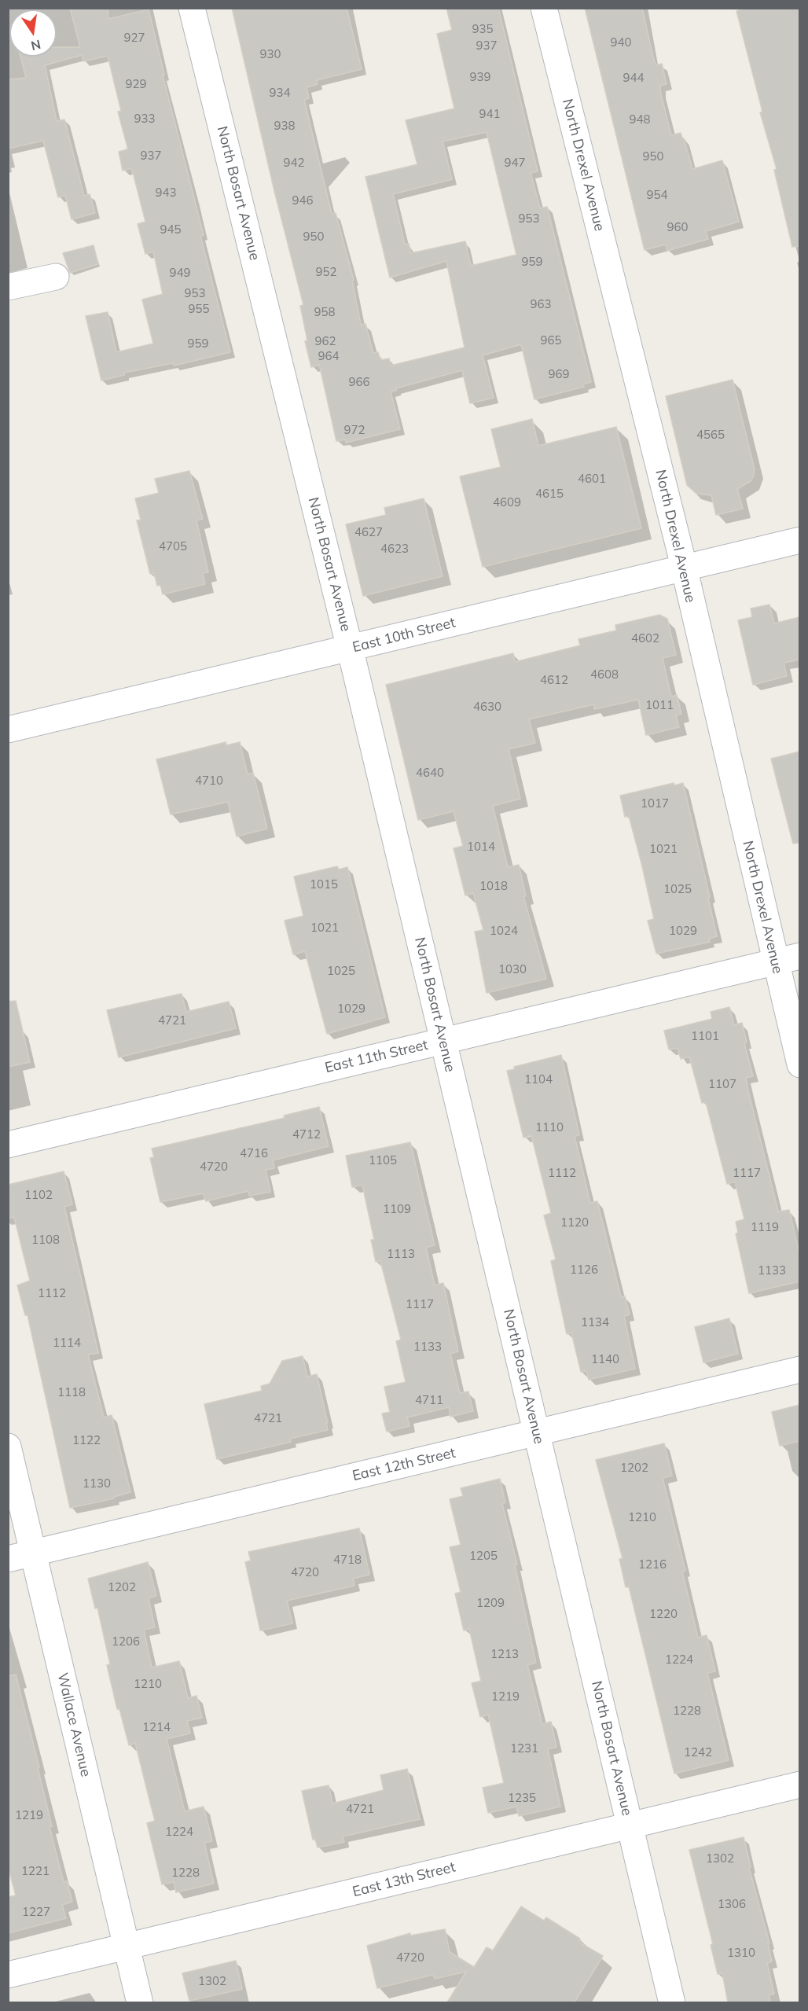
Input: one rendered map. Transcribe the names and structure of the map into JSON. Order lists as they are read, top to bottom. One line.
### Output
{"streets":{"street":["North Drexel Avenue","North Bosart Avenue","East 10th Street","East 11th Street","East 12th Street","Wallace Avenue","East 13th Street"]},"crossings":[["North Drexel Avenue","East 10th Street"],["North Drexel Avenue","East 11th Street"],["North Bosart Avenue","East 10th Street"],["North Bosart Avenue","East 11th Street"],["North Bosart Avenue","East 12th Street"],["North Bosart Avenue","East 13th Street"],["East 12th Street","Wallace Avenue"],["Wallace Avenue","East 13th Street"]],"house_numbers":["935","927","940","937","930","939","944","929","934","941","933","948","938","937","950","942","947","943","954","946","953","960","945","950","959","952","949","953","963","955","958","965","962","959","964","969","966","972","4565","4601","4615","4609","4627","4705","4623","4602","4608","4612","1011","4630","4640","4710","1017","1014","1021","1015","1018","1025","1021","1024","1029","1030","1025","1029","4721","1101","1104","1107","1110","4712","4716","1105","4720","1112","1117","1102","1109","1120","1119","1108","1113","1126","1133","1112","1117","1134","1114","1133","1140","1118","4711","4721","1122","1202","1130","1210","1205","4718","1216","4720","1202","1209","1220","1206","1213","1224","1210","1219","1228","1214","1231","1242","1235","4721","1219","1224","1302","1221","1228","1306","1227","1310","4720","1302"],"north":"bottom"}
